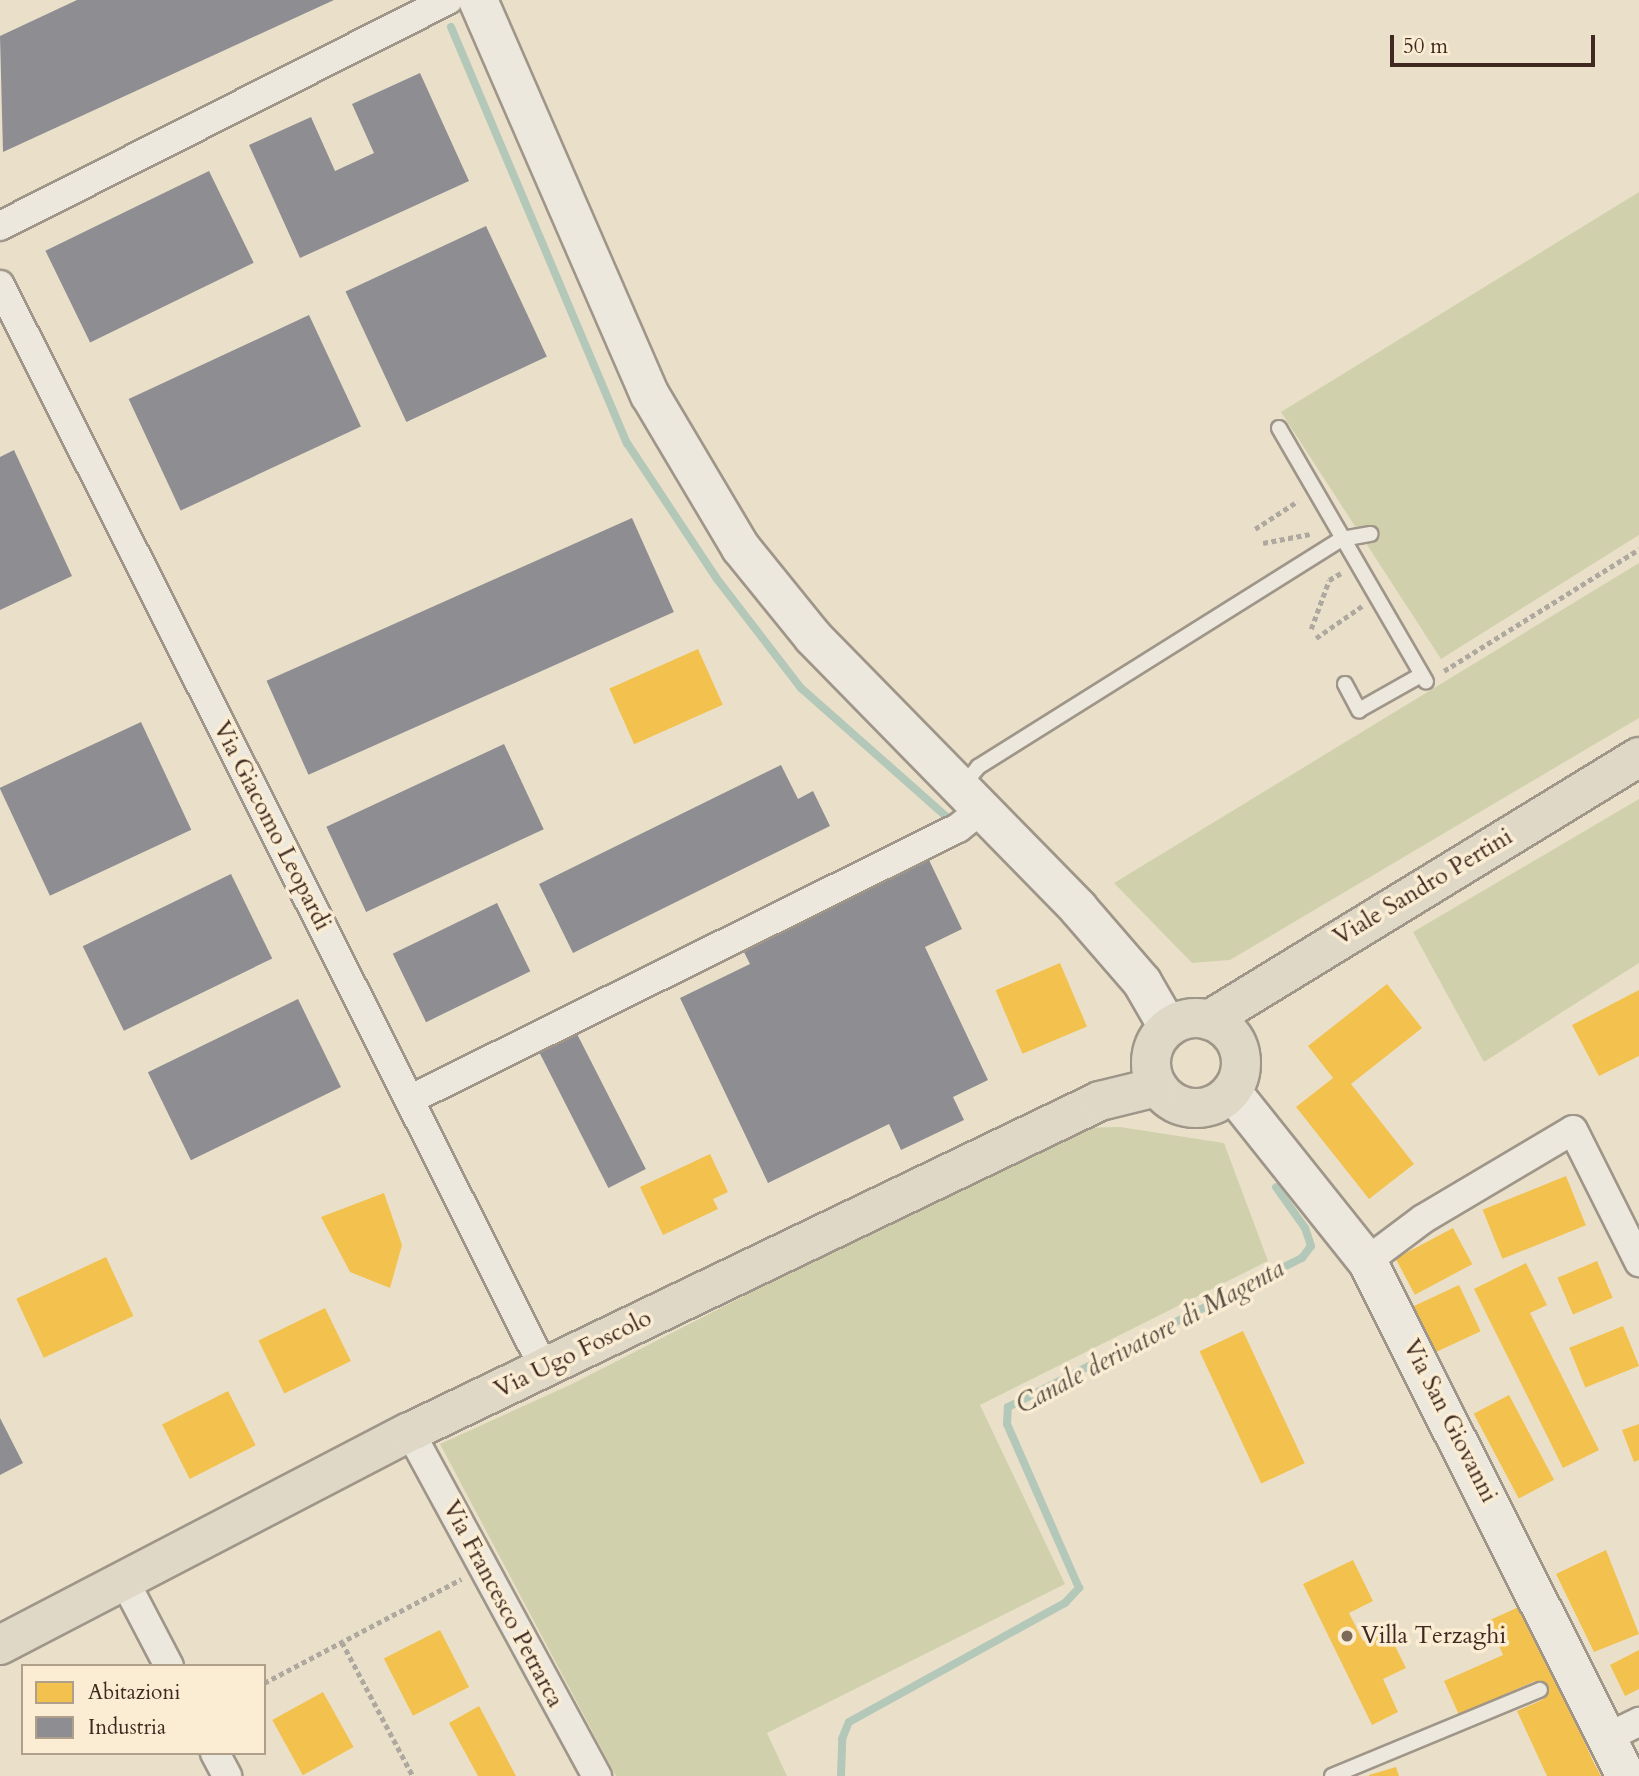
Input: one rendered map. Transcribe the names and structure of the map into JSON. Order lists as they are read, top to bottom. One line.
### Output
{"streets":{"main road":["Viale Sandro Pertini","Via Ugo Foscolo"],"street":["Via Giacomo Leopardi","Via San Giovanni","Via Francesco Petrarca"]},"crossings":[["Via Giacomo Leopardi","Via Ugo Foscolo"],["Viale Sandro Pertini","Via Ugo Foscolo"],["Viale Sandro Pertini","Via San Giovanni"],["Via Ugo Foscolo","Via San Giovanni"],["Via Ugo Foscolo","Via Francesco Petrarca"]],"water":["Canale derivatore di Magenta"],"places":["Villa Terzaghi"],"legend":["Abitazioni","Industria"],"scale_bar":"50 m"}
